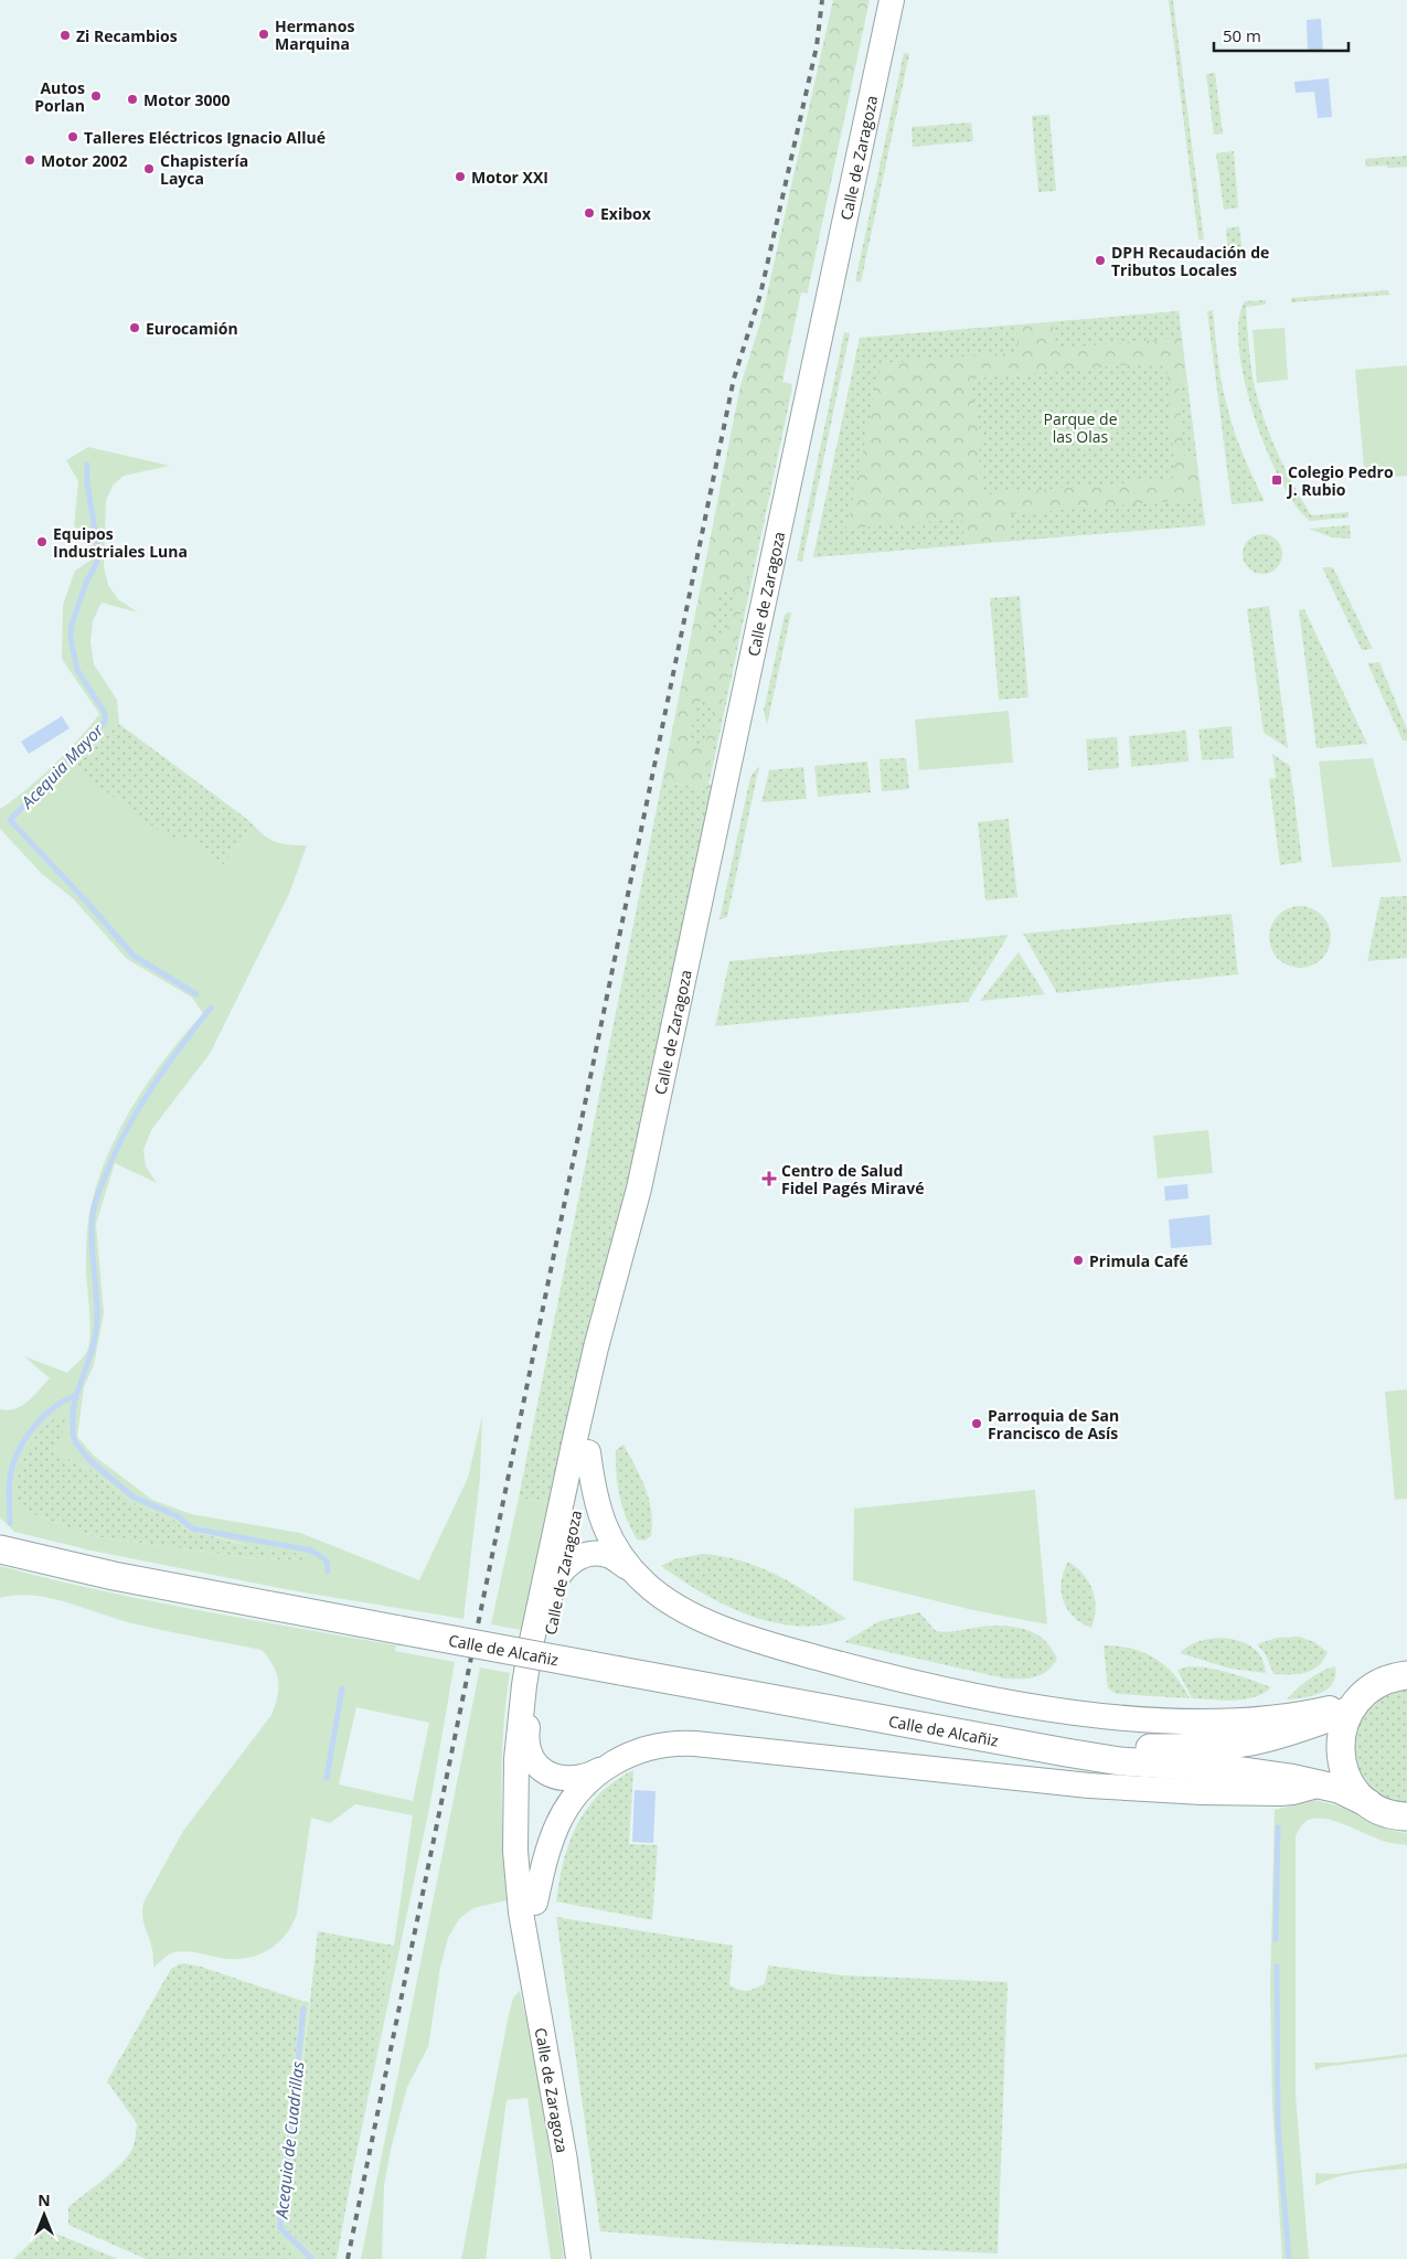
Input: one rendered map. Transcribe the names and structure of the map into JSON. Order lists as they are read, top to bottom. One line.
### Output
{"streets":{"main road":["Calle de Zaragoza","Calle de Alcañiz"]},"water":["Acequia Mayor","Acequia de Cuadrillas"],"parks":["Parque de las Olas"],"places":{"other":["Hermanos Marquina","Zi Recambios","Autos Porlan","Motor 3000","Talleres Eléctricos Ignacio Allué","Motor 2002","Chapistería Layca","Motor XXI","Exibox","DPH Recaudación de Tributos Locales","Eurocamión","Equipos Industriales Luna","Primula Café","Parroquia de San Francisco de Asís"],"transit":["Colegio Pedro J. Rubio"],"health":["Centro de Salud Fidel Pagés Miravé"]},"scale_bar":"50 m","north":"top"}
